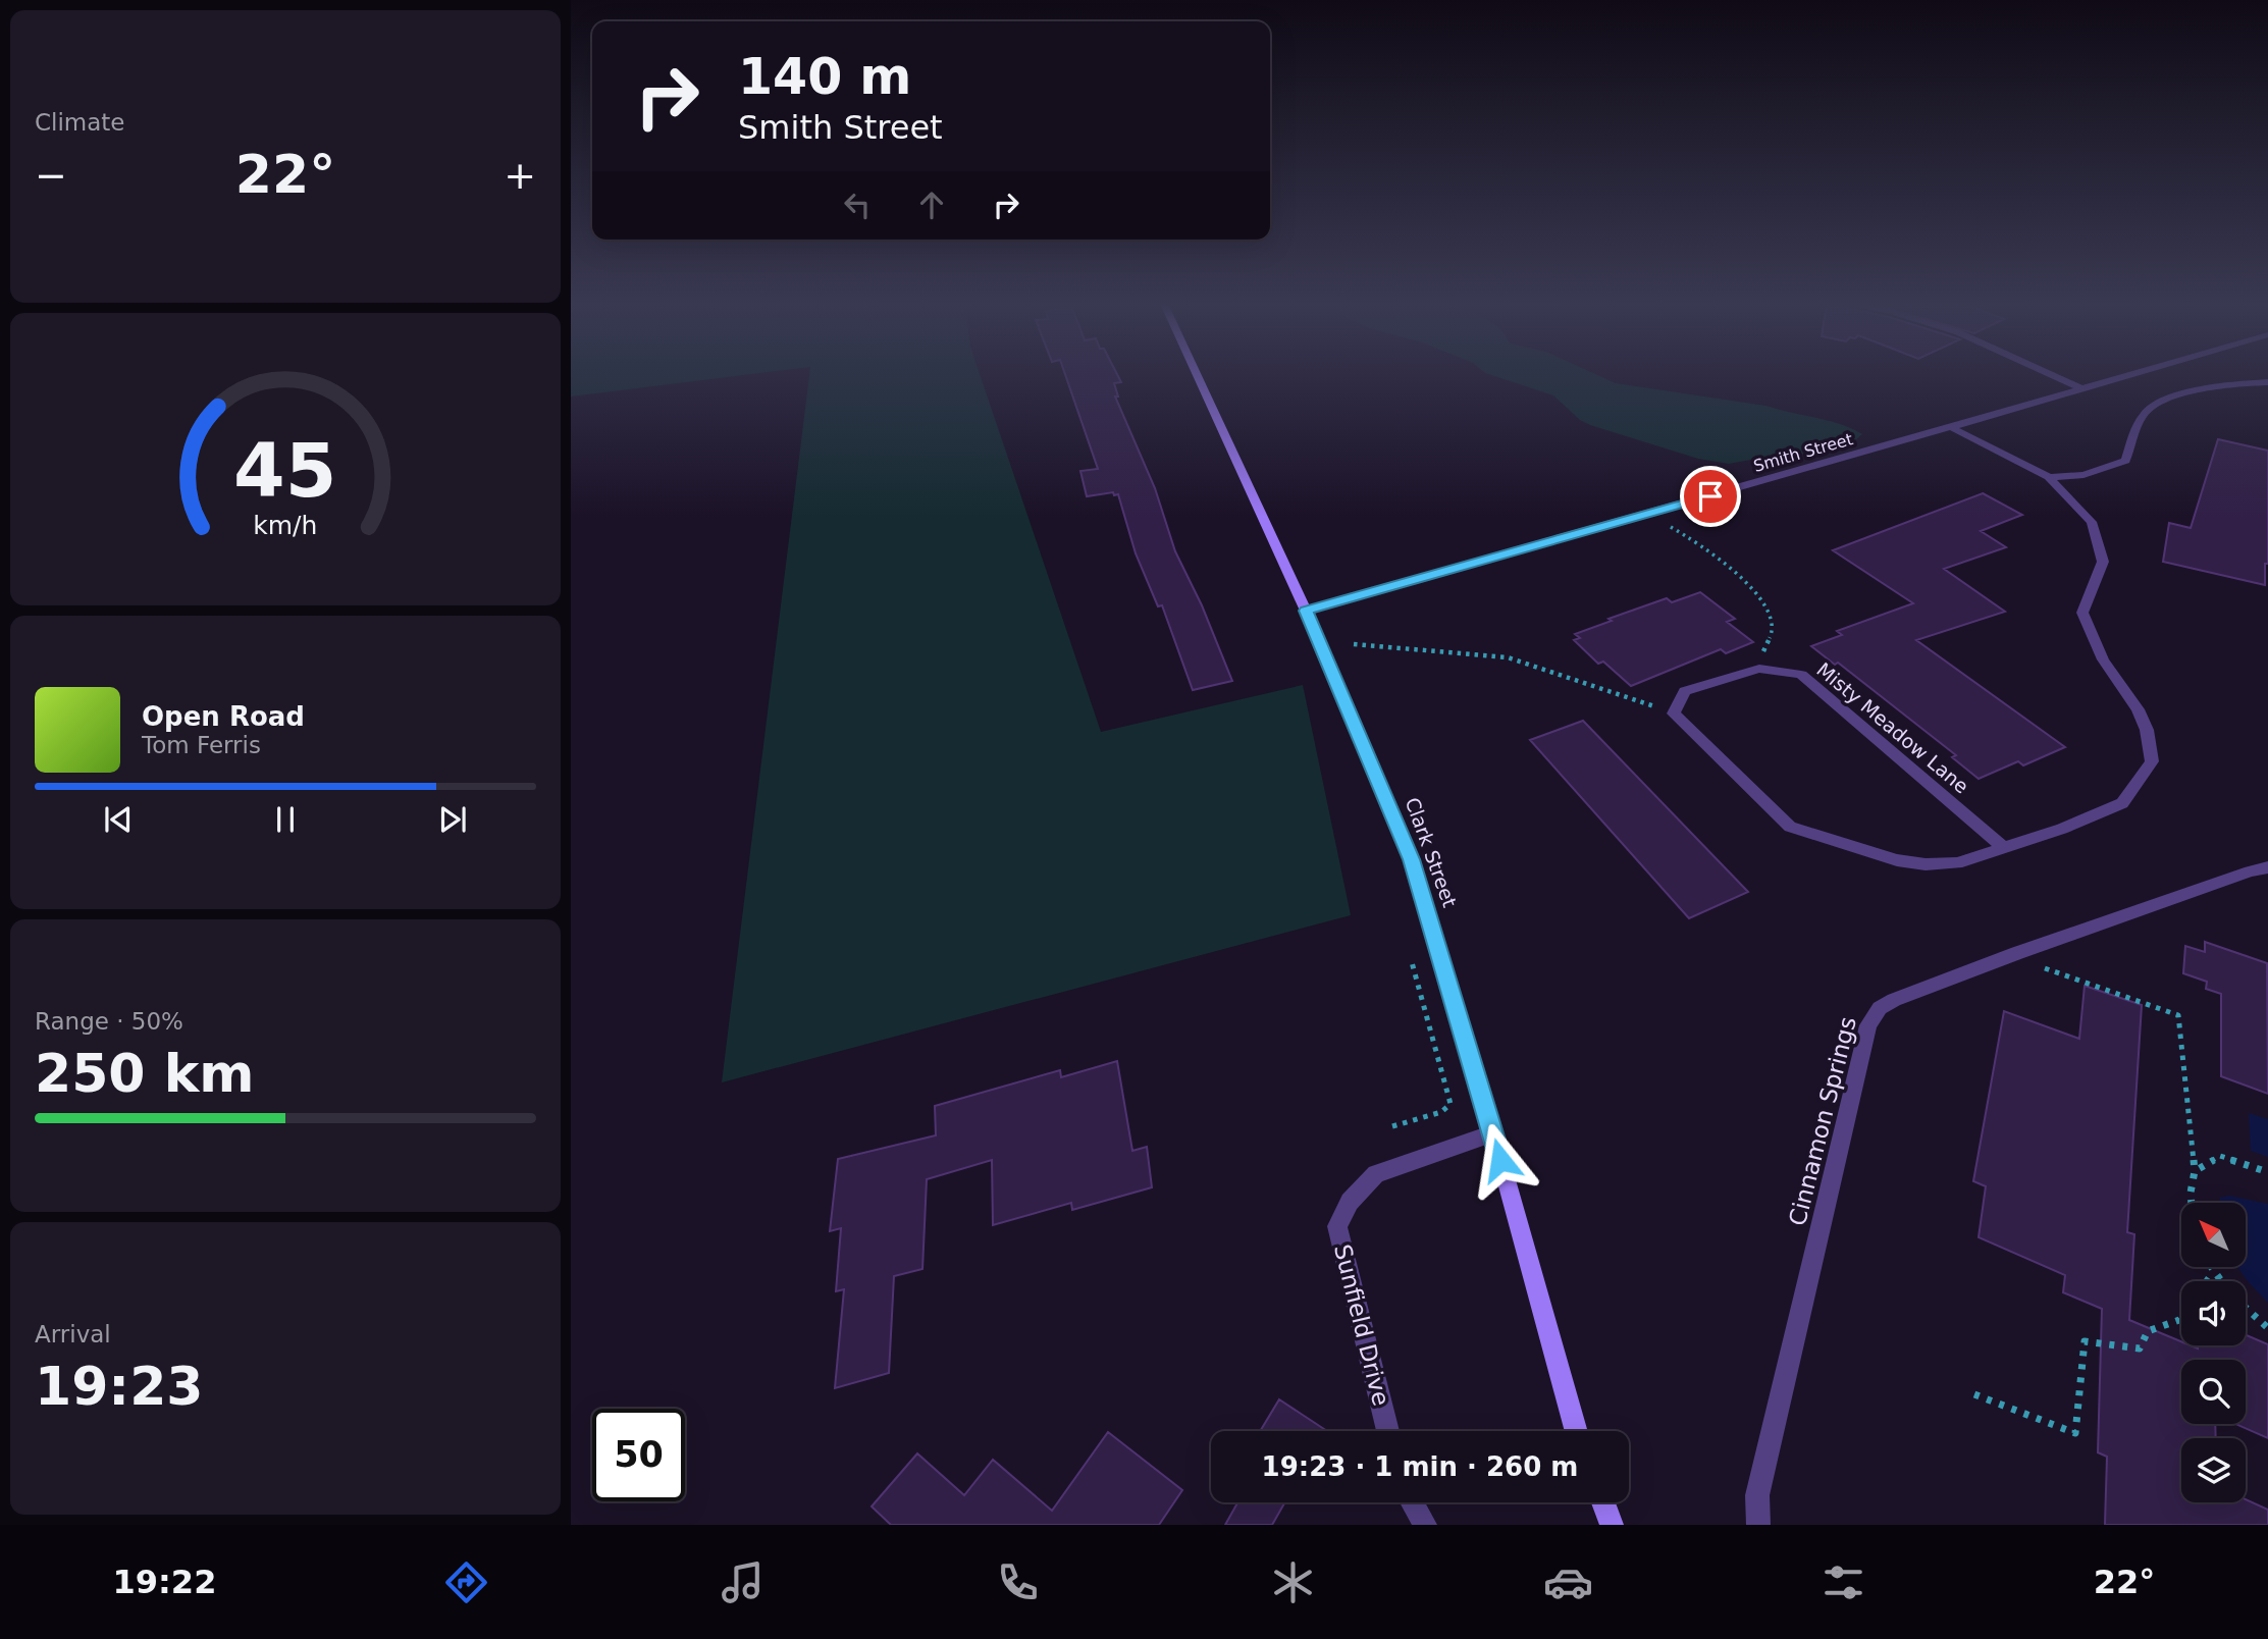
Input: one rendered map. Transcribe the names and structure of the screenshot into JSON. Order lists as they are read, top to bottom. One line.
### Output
{"streets":{"main road":["Clark Street"],"street":["Smith Street","Misty Meadow Lane","Cinnamon Springs","Sunfield Drive"]},"crossings":[["Smith Street","Clark Street"],["Clark Street","Sunfield Drive"]],"north":"top left","page":{"tile":["Climate",["Range · 50%","250 km"],["Arrival","19:23"]],"turn":["140 m","Smith Street"],"heat":["−","22°","+"],"song":["Open Road","Tom Ferris"],"limit":"50","trip":"19:23 · 1 min · 260 m","tabs":["19:22","22°"],"gauge":["45","km/h"]}}
